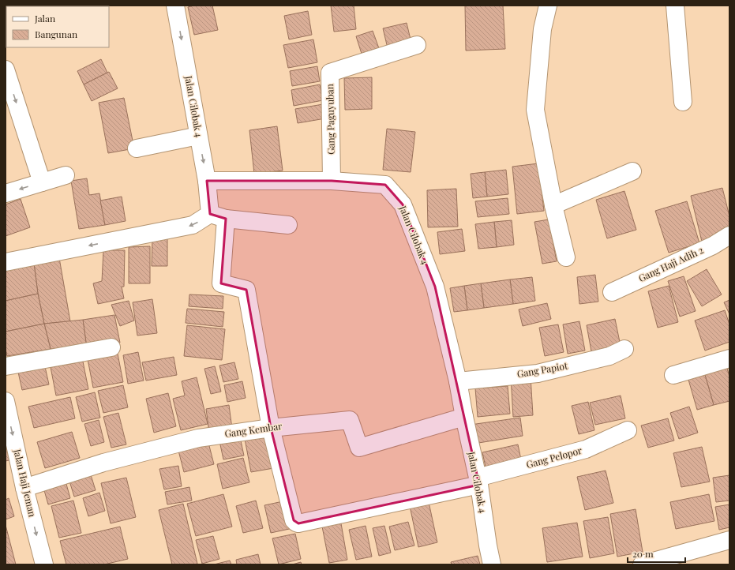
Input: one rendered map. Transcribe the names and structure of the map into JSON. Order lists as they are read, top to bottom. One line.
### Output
{"streets":{"street":["Jalan Cilobak 4","Gang Paguyuban","Gang Haji Adih 2","Gang Papiot","Gang Kembar","Gang Pelopor","Jalan Haji Jeman"]},"crossings":[["Jalan Cilobak 4","Gang Paguyuban"],["Jalan Cilobak 4","Gang Papiot"],["Jalan Cilobak 4","Gang Kembar"],["Jalan Cilobak 4","Gang Pelopor"],["Gang Kembar","Gang Pelopor"],["Gang Kembar","Jalan Haji Jeman"]],"one_way":["Jalan Haji Jeman"],"legend":["Jalan","Bangunan"],"scale_bar":"20 m"}
